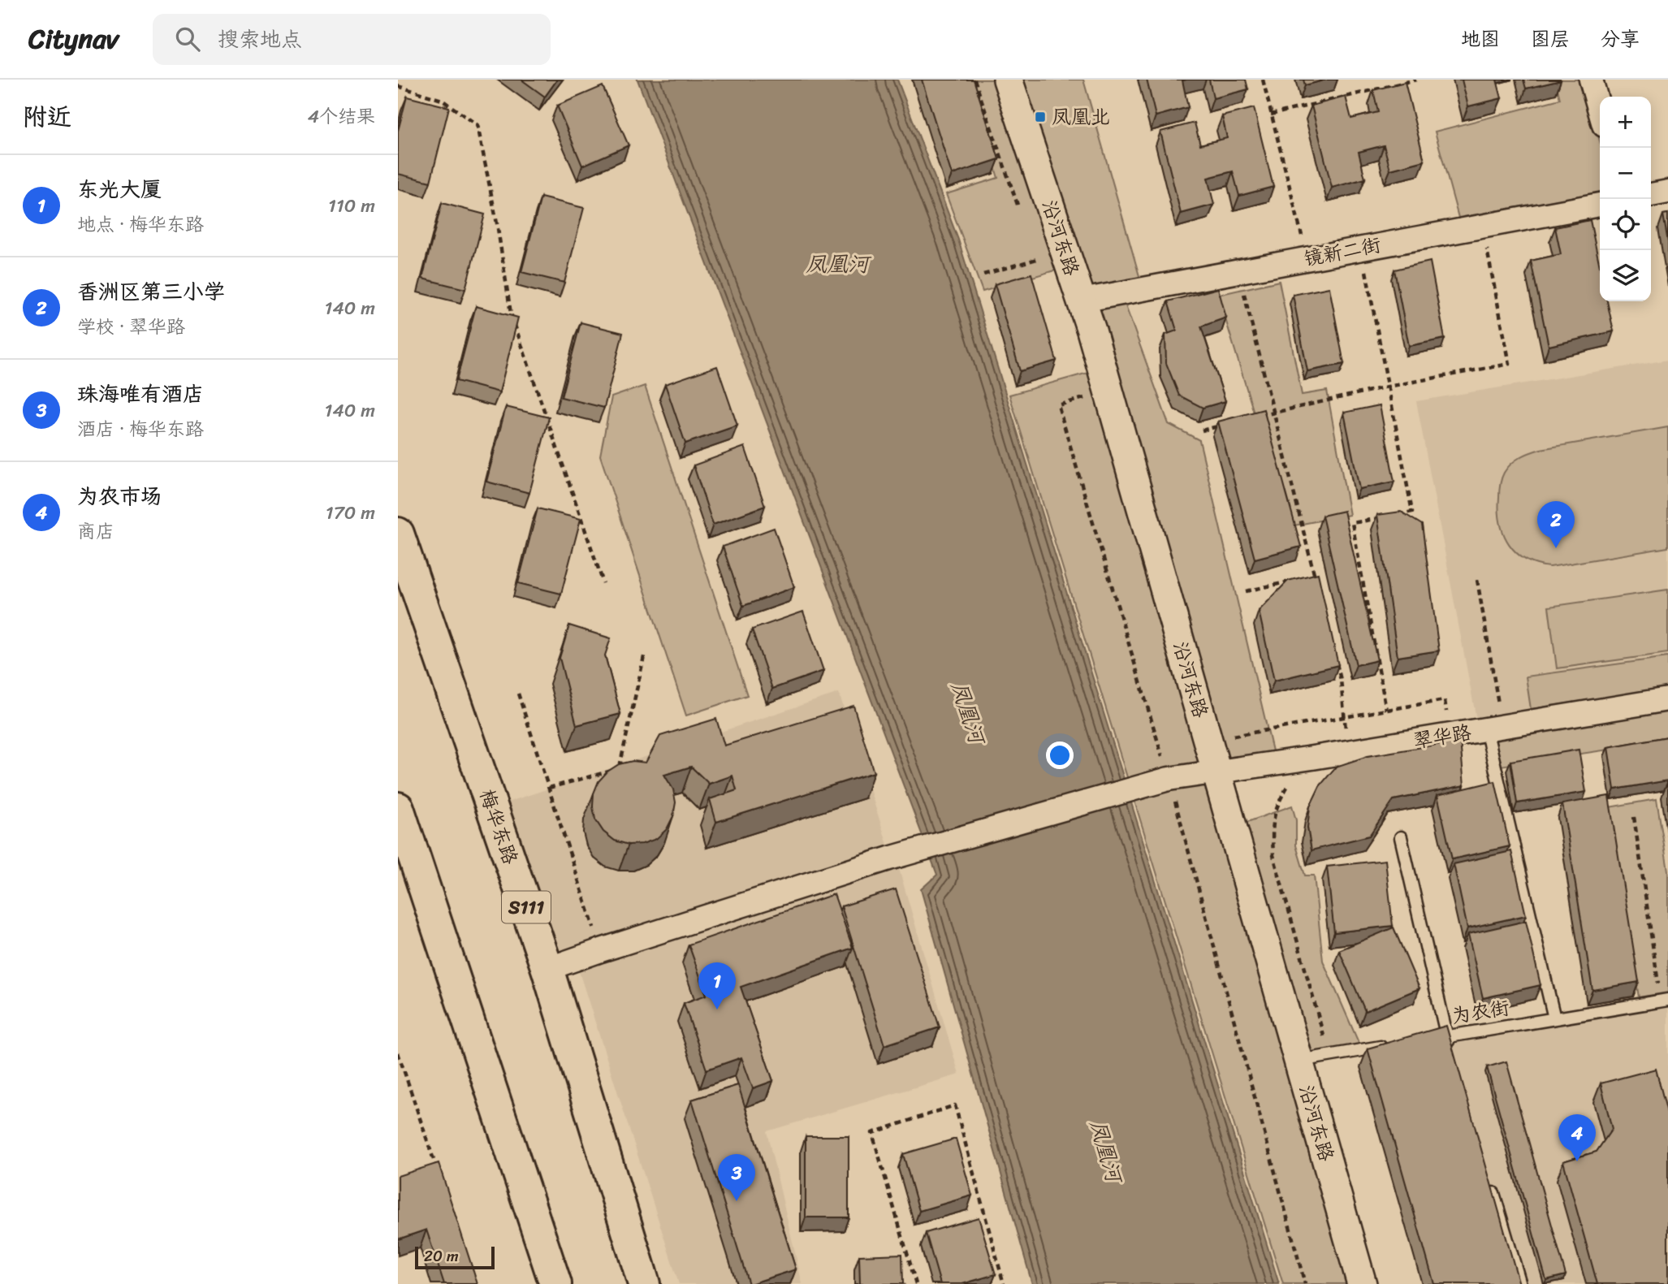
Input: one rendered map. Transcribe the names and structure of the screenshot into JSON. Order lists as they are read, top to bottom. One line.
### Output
{"streets":{"main road":["梅华东路","S111"],"street":["沿河东路","镜新二街","翠华路"],"lane":["为农街"]},"crossings":[["沿河东路","镜新二街"],["沿河东路","翠华路"],["翠华路","梅华东路"]],"water":["凤凰河"],"places":{"transit":["凤凰北"]},"scale_bar":"20 m","page":{"header":"Citynav","search":"搜索地点","nav":["地图","图层","分享"],"heading":["附近","4个结果"],"map_buttons":["+","−"],"list":[{"mark":"1","name":"东光大厦","note":"地点 · 梅华东路","value":"110 m"},{"mark":"2","name":"香洲区第三小学","note":"学校 · 翠华路","value":"140 m"},{"mark":"3","name":"珠海唯有酒店","note":"酒店 · 梅华东路","value":"140 m"},{"mark":"4","name":"为农市场","note":"商店","value":"170 m"}],"pins":["2","1","4","3"],"scale":"20 m"}}
